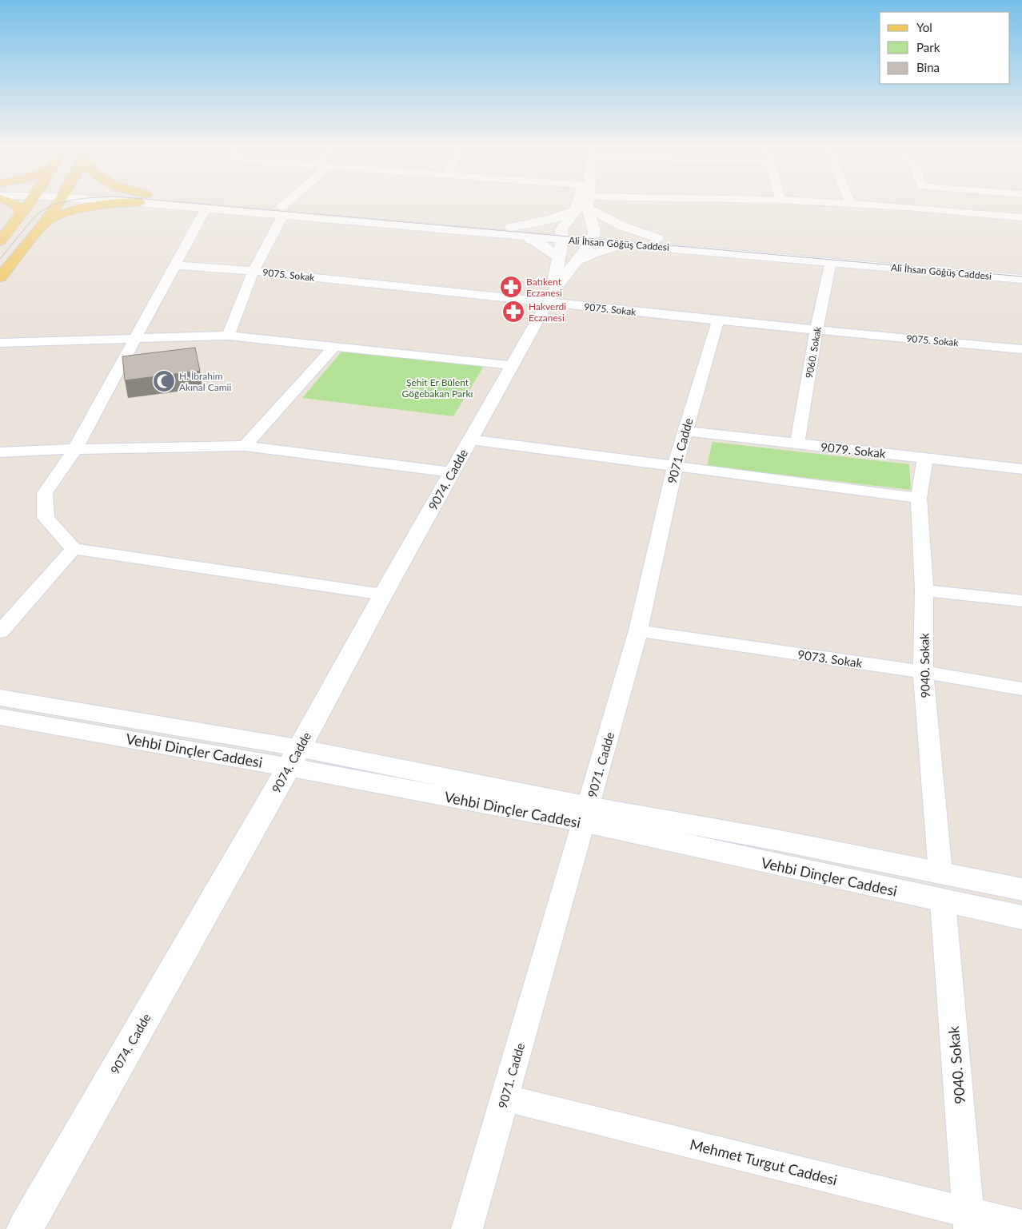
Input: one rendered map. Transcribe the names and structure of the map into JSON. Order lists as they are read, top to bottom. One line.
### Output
{"streets":{"street":["Ali İhsan Göğüş Caddesi","9075. Sokak","9060. Sokak","9079. Sokak","9071. Cadde","9074. Cadde","9073. Sokak","9040. Sokak","Vehbi Dinçler Caddesi","Mehmet Turgut Caddesi"]},"crossings":[["Ali İhsan Göğüş Caddesi","9060. Sokak"],["9075. Sokak","9060. Sokak"],["9075. Sokak","9071. Cadde"],["9075. Sokak","9074. Cadde"],["9060. Sokak","9079. Sokak"],["9079. Sokak","9071. Cadde"],["9079. Sokak","9040. Sokak"],["9071. Cadde","9073. Sokak"],["9071. Cadde","Vehbi Dinçler Caddesi"],["9071. Cadde","Mehmet Turgut Caddesi"],["9074. Cadde","Vehbi Dinçler Caddesi"],["9073. Sokak","9040. Sokak"],["9040. Sokak","Vehbi Dinçler Caddesi"],["9040. Sokak","Mehmet Turgut Caddesi"]],"parks":["Şehit Er Bülent Göğebakan Parkı"],"places":{"pharmacy":["Batıkent Eczanesi","Hakverdi Eczanesi"],"mosque":["H. İbrahim Akınal Camii"]},"legend":["Yol","Park","Bina"]}
